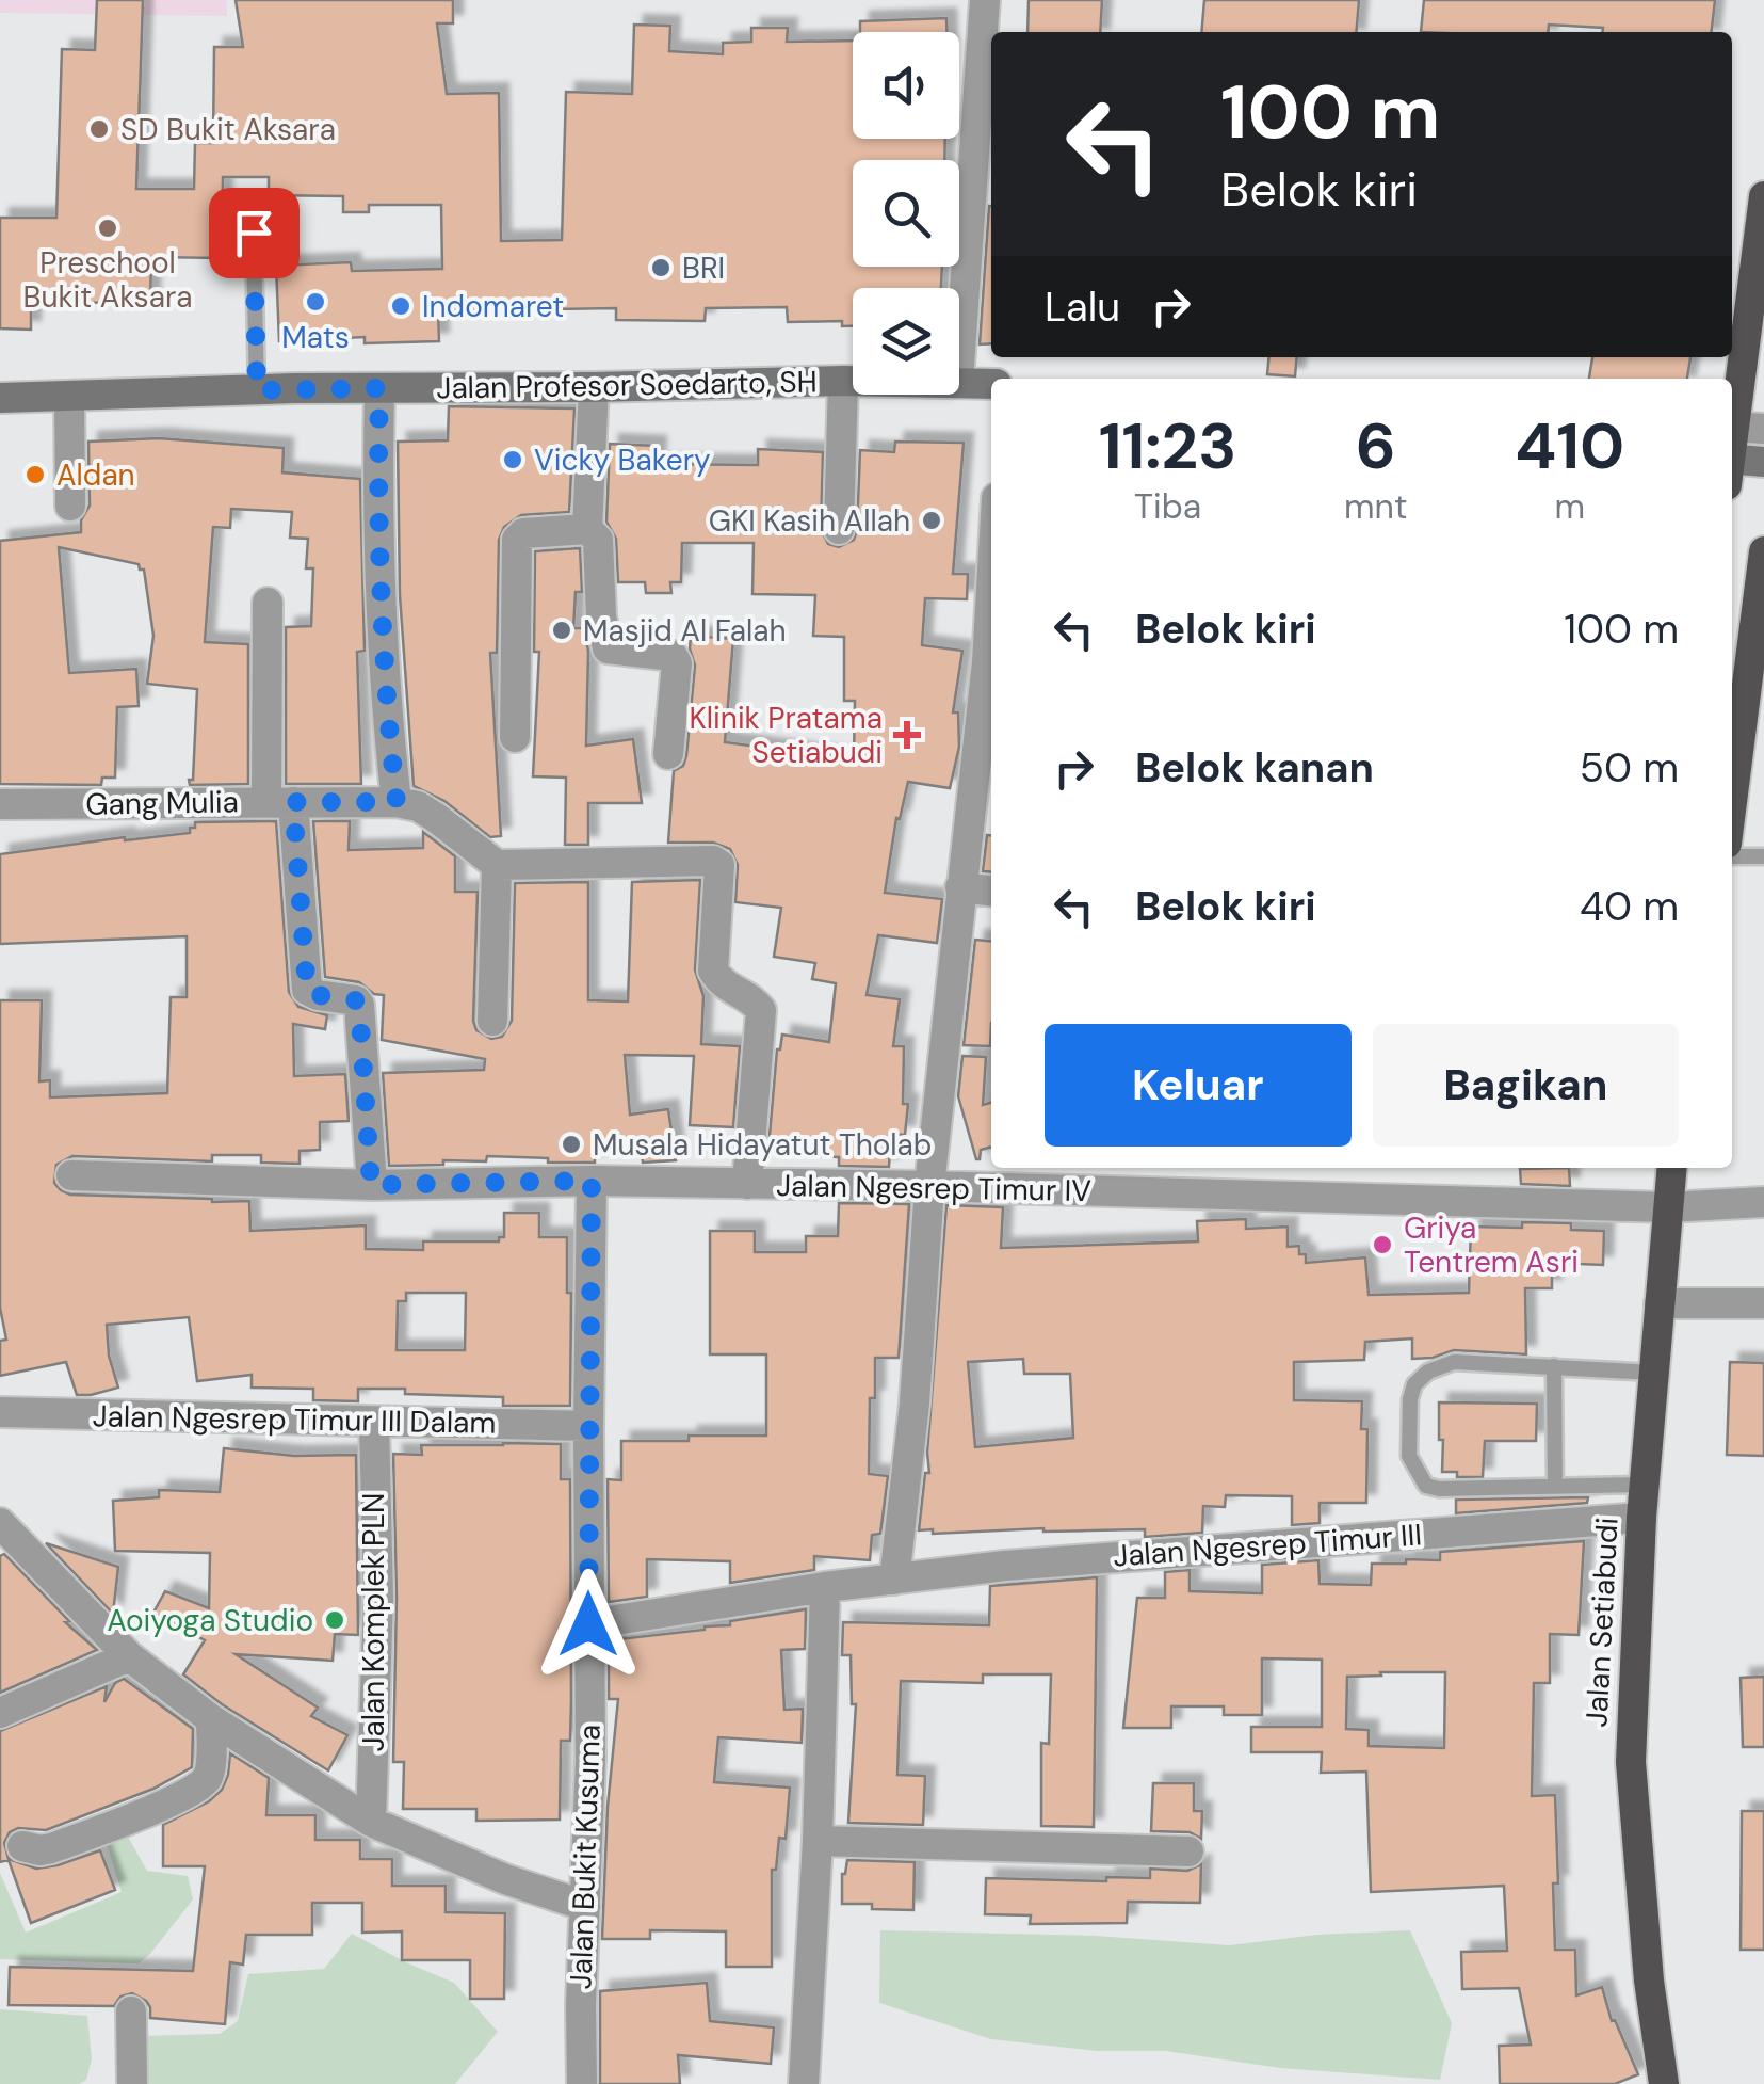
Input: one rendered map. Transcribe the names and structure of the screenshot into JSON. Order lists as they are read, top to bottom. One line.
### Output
{"streets":{"highway":["Jalan Setiabudi"],"main road":["Jalan Profesor Soedarto, SH"],"street":["Gang Mulia","Jalan Ngesrep Timur IV","Jalan Ngesrep Timur III Dalam","Jalan Ngesrep Timur III","Jalan Komplek PLN","Jalan Bukit Kusuma"]},"crossings":[["Jalan Ngesrep Timur IV","Jalan Setiabudi"],["Jalan Ngesrep Timur IV","Jalan Bukit Kusuma"],["Jalan Ngesrep Timur III Dalam","Jalan Komplek PLN"],["Jalan Ngesrep Timur III Dalam","Jalan Bukit Kusuma"],["Jalan Ngesrep Timur III","Jalan Setiabudi"],["Jalan Ngesrep Timur III","Jalan Bukit Kusuma"]],"places":{"other":["SD Bukit Aksara","Preschool Bukit Aksara","BRI","Mats","Indomaret","Vicky Bakery","Aldan","GKI Kasih Allah","Masjid Al Falah","Musala Hidayatut Tholab","Griya Tentrem Asri","Aoiyoga Studio"],"health":["Klinik Pratama Setiabudi"]},"page":{"turn":["100 m","Belok kiri"],"then":"Lalu","eta":["11:23","Tiba","6","mnt","410","m"],"list":[{"name":"Belok kiri","value":"100 m"},{"name":"Belok kanan","value":"50 m"},{"name":"Belok kiri","value":"40 m"}],"buttons":["Keluar","Bagikan"]}}
